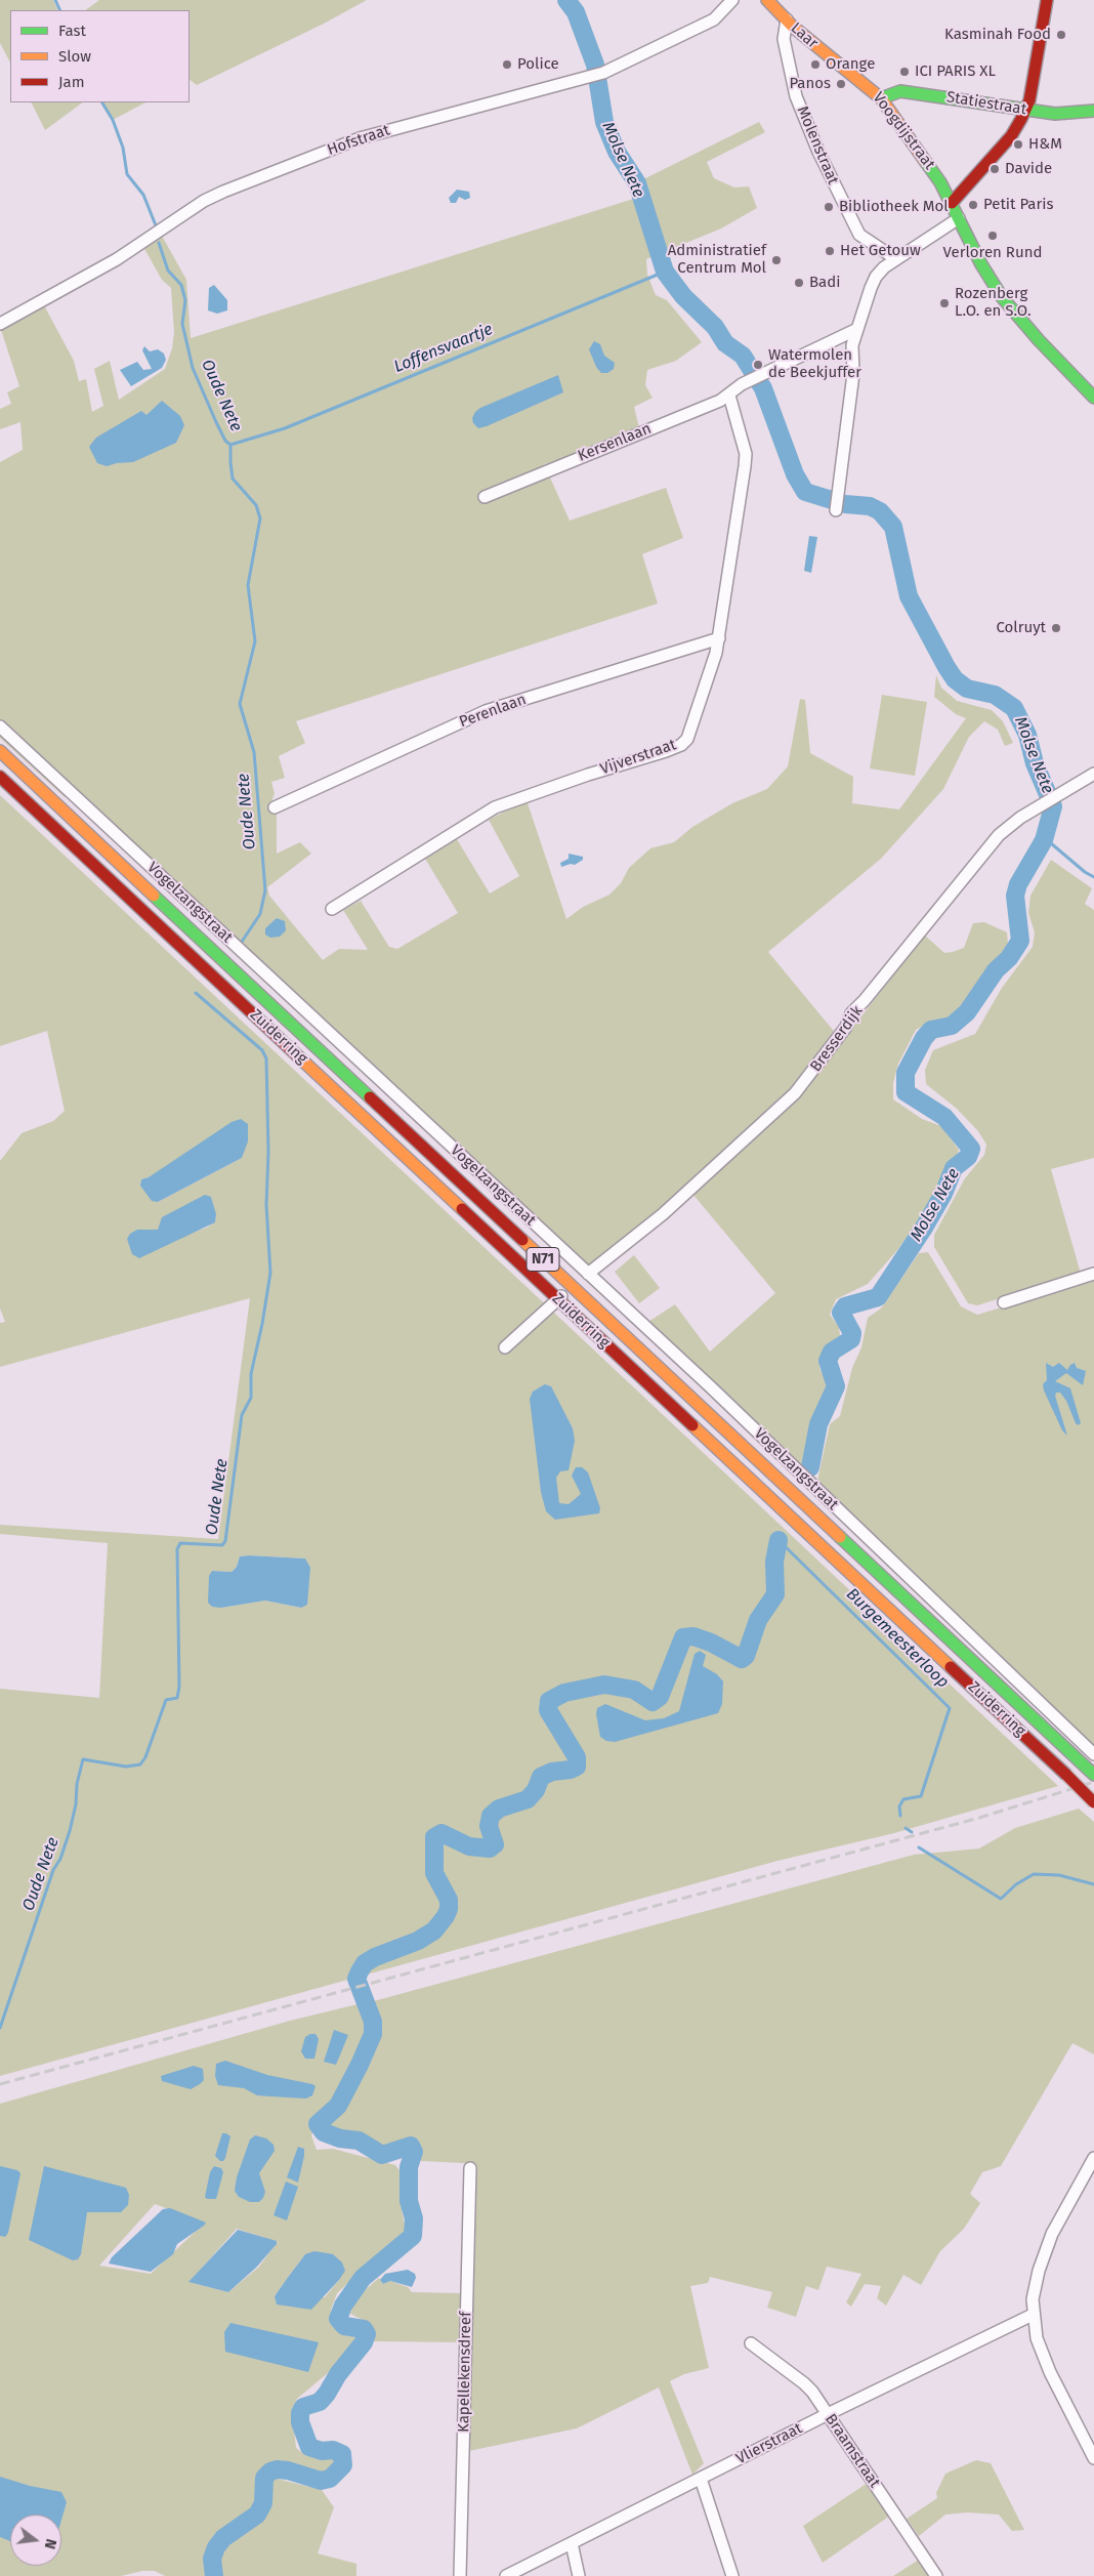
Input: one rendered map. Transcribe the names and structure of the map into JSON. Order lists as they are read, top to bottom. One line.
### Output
{"streets":{"main road":["Laar","Statiestraat","Voogdijstraat","Zuiderring","N71"],"street":["Hofstraat","Molenstraat","Kersenlaan","Perenlaan","Vijverstraat","Vogelzangstraat","Bresserdijk","Kapellekensdreef","Vlierstraat","Braamstraat"]},"crossings":[["Laar","Voogdijstraat"],["Laar","Molenstraat"],["Statiestraat","Voogdijstraat"],["Kersenlaan","Vijverstraat"],["Perenlaan","Vijverstraat"],["Vogelzangstraat","Bresserdijk"],["Vlierstraat","Braamstraat"]],"water":["Molse Nete","Loffensvaartje","Oude Nete","Burgemeesterloop"],"places":["Kasminah Food","Police","Orange","ICI PARIS XL","Panos","H&M","Davide","Petit Paris","Bibliotheek Mol","Verloren Rund","Het Getouw","Administratief Centrum Mol","Badi","Rozenberg L.O. en S.O.","Watermolen de Beekjuffer","Colruyt"],"legend":["Fast","Slow","Jam"],"north":"right"}
